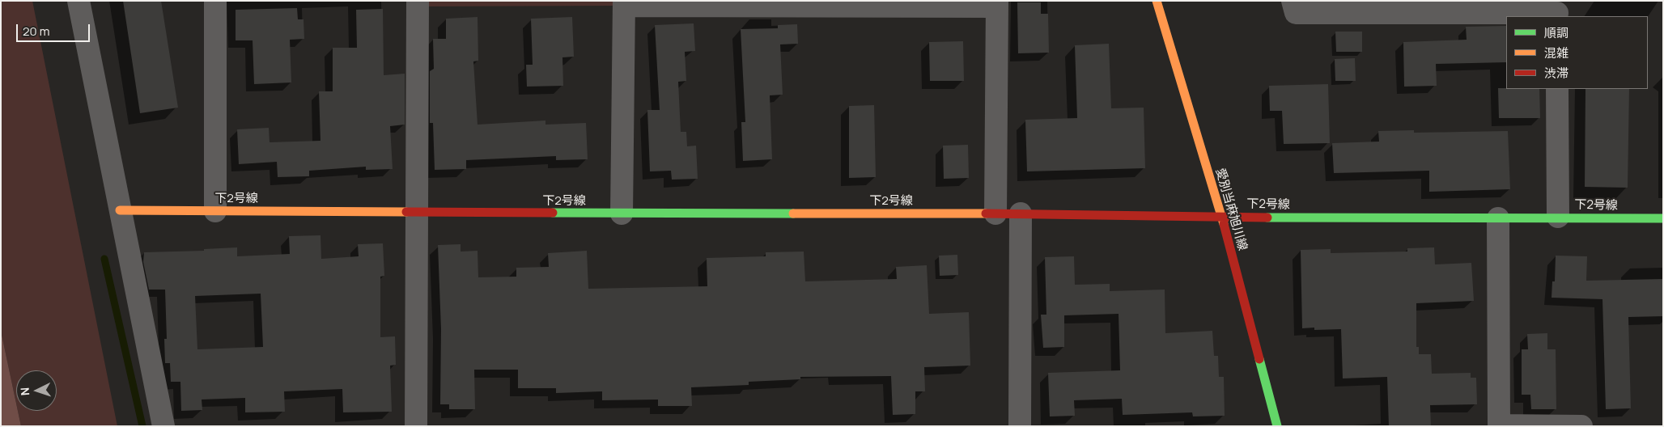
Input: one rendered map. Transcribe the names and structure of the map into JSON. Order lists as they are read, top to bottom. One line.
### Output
{"streets":{"street":["下2号線","愛別当麻旭川線"]},"crossings":[["下2号線","愛別当麻旭川線"]],"legend":["順調","混雑","渋滞"],"scale_bar":"20 m","north":"left"}
